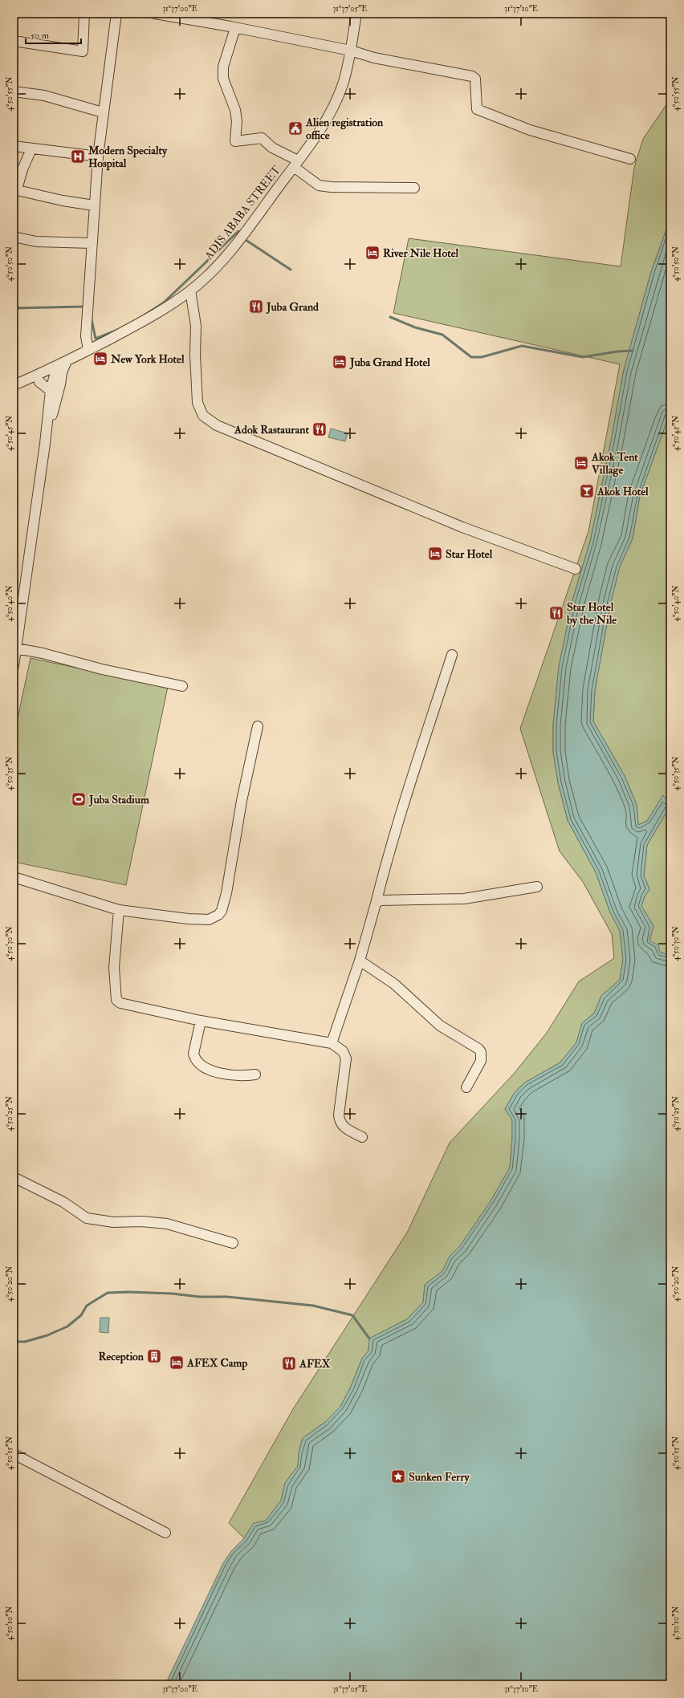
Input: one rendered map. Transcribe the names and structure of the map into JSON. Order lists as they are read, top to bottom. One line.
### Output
{"streets":{"street":["ADIS ABABA STREET"]},"places":{"public building":["Alien registration office"],"hospital":["Modern Specialty Hospital"],"hotel":["River Nile Hotel","New York Hotel","Juba Grand Hotel","Akok Tent Village","Star Hotel","AFEX Camp"],"restaurant":["Juba Grand","Adok Rastaurant","Star Hotel by the Nile","AFEX"],"bar":["Akok Hotel"],"sports":["Juba Stadium"],"building":["Reception"],"place":["Sunken Ferry"]},"scale_bar":"50 m","coordinates":["31°37'00\"E","31°37'05\"E","31°37'10\"E","4°50'55\"N","4°50'50\"N","4°50'45\"N","4°50'40\"N","4°50'35\"N","4°50'30\"N","4°50'25\"N","4°50'20\"N","4°50'15\"N","4°50'10\"N"]}
